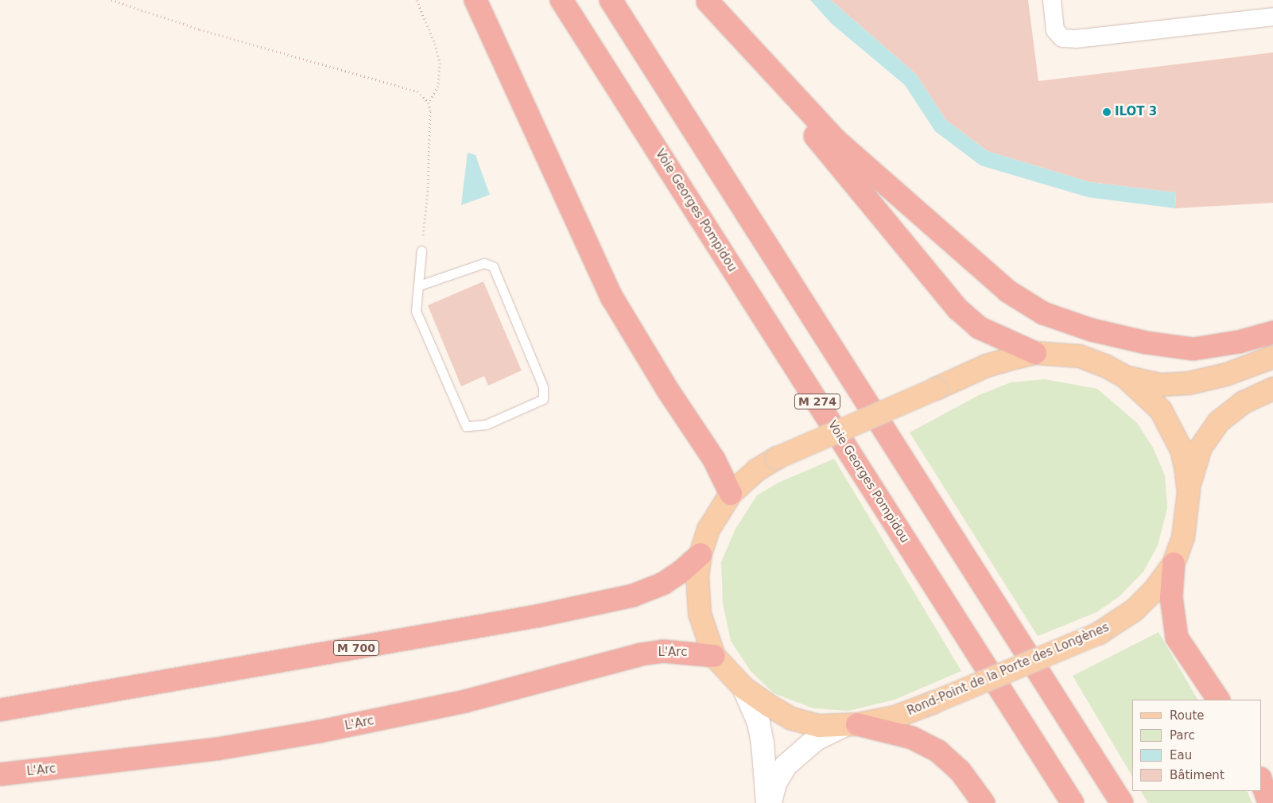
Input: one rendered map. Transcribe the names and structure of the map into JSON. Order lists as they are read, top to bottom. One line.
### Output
{"streets":{"highway":["Voie Georges Pompidou","M 274","M 700","L'Arc"],"main road":["Rond-Point de la Porte des Longènes"]},"crossings":[["M 700","Rond-Point de la Porte des Longènes"],["L'Arc","Rond-Point de la Porte des Longènes"]],"places":["ILOT 3"],"legend":["Route","Parc","Eau","Bâtiment"]}
